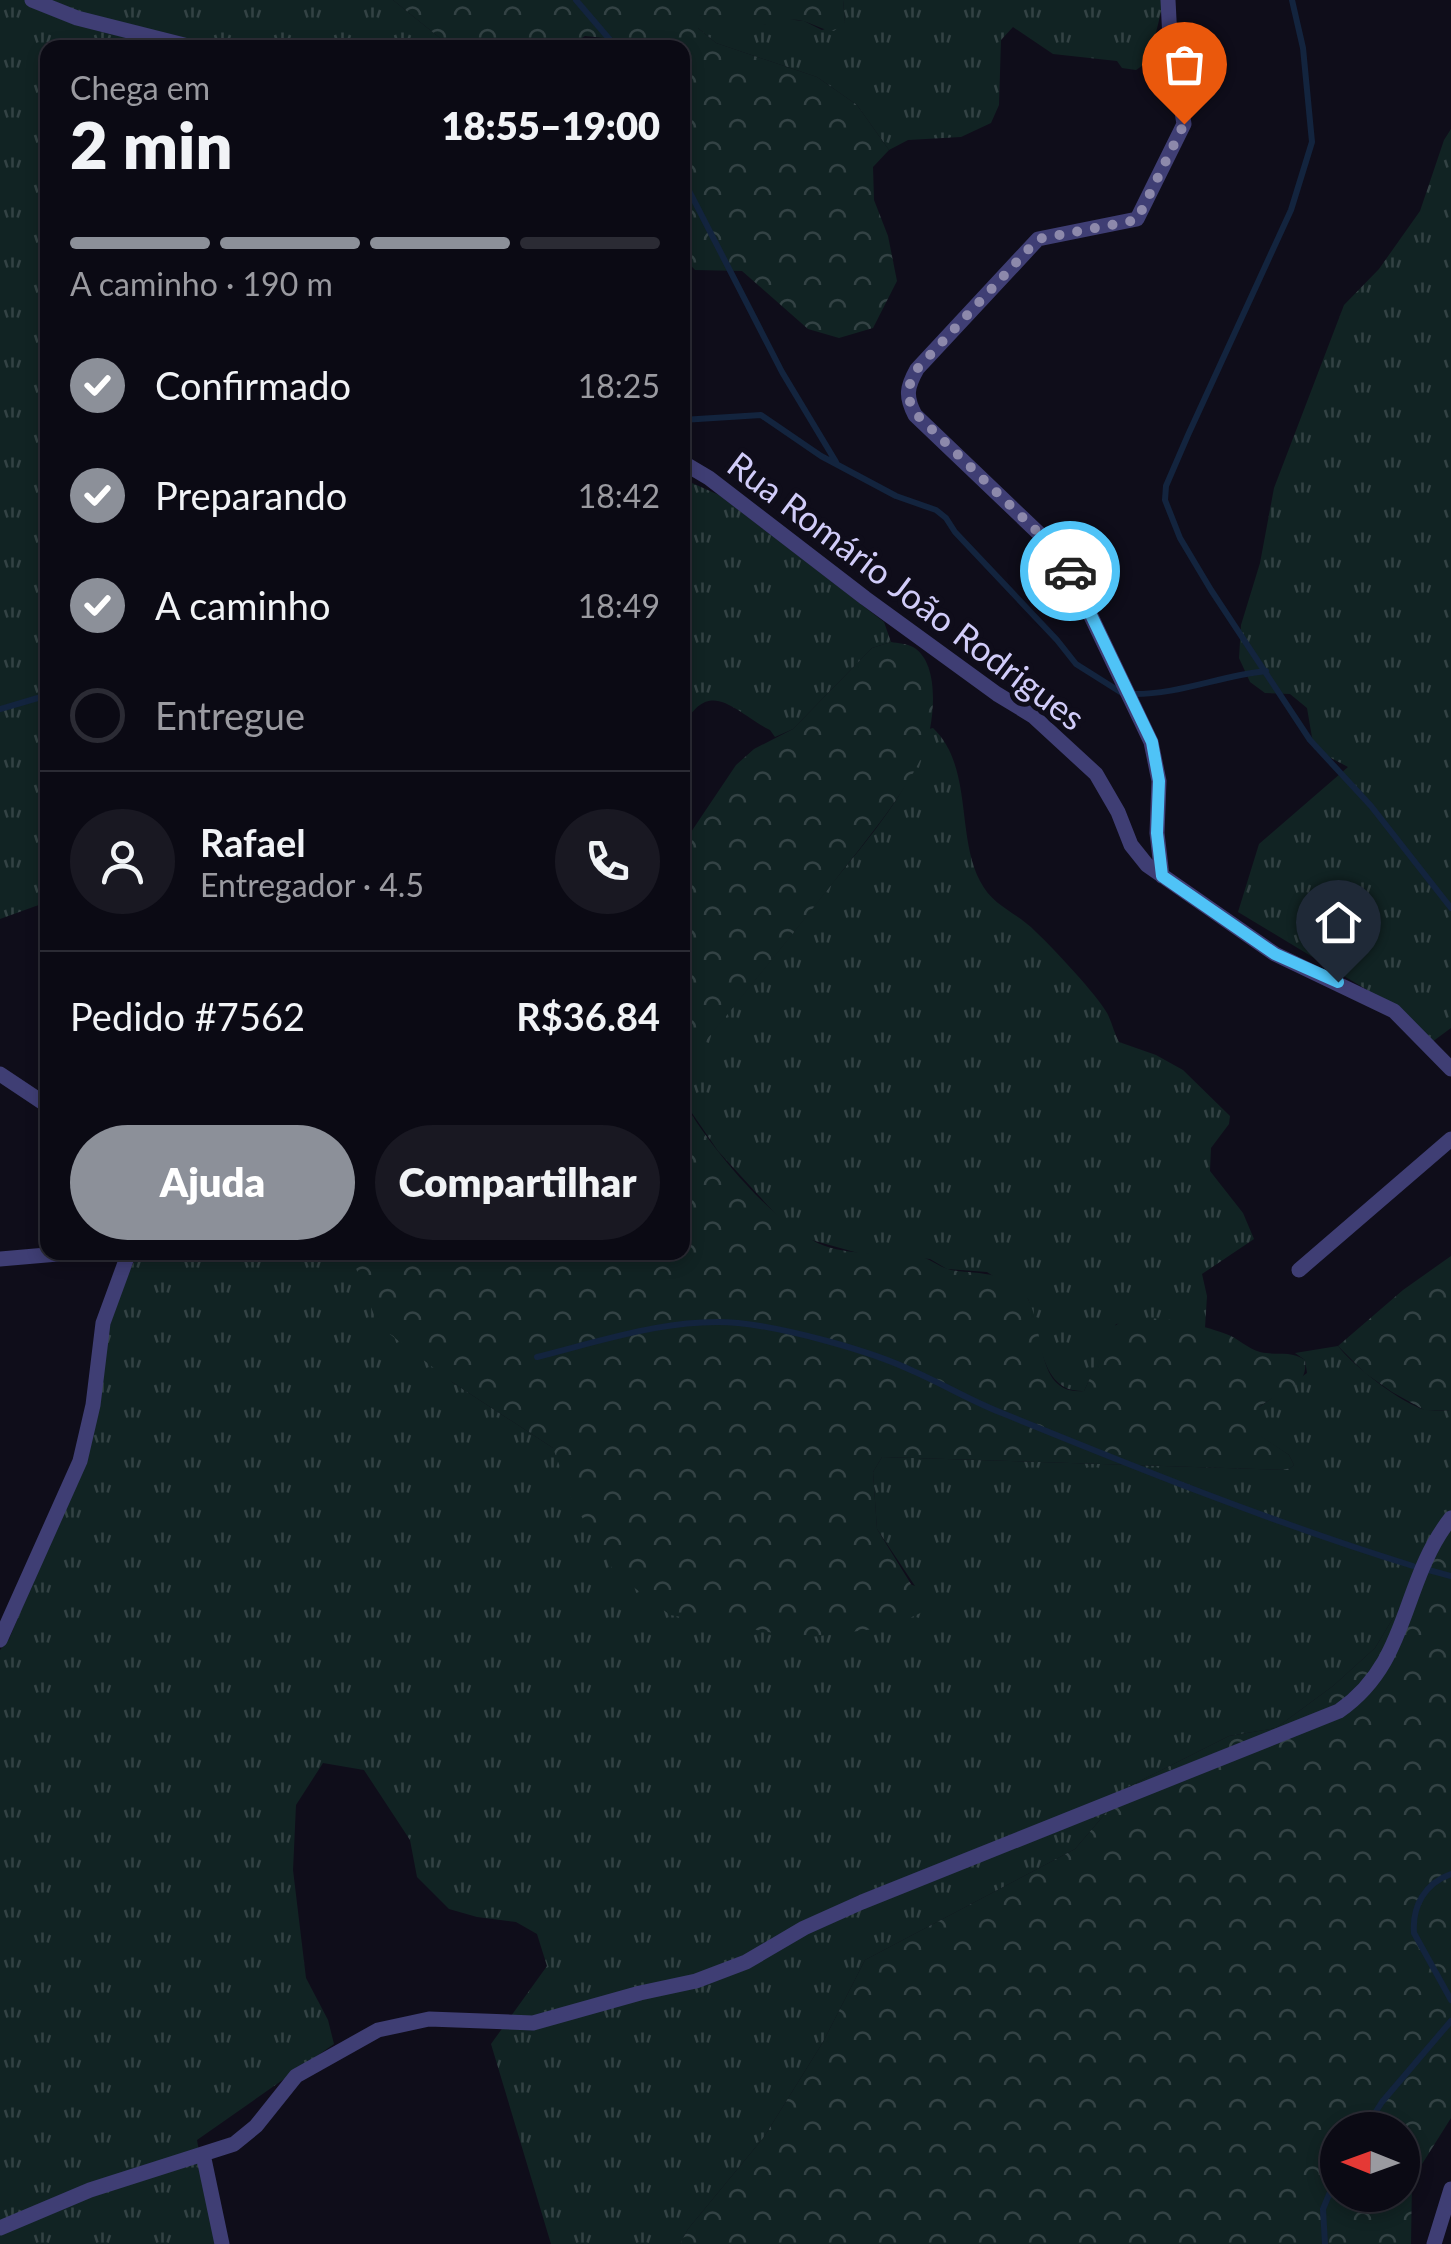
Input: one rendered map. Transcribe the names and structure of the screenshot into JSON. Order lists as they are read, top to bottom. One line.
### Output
{"streets":{"street":["Rua Romário João Rodrigues"]},"north":"left","page":{"heading":["2 min","Chega em","18:55–19:00"],"panel":["Rafael","Entregador · 4.5","Pedido #7562","R$36.84"],"bar":"A caminho · 190 m","list":[["Confirmado","18:25"],["Preparando","18:42"],["A caminho","18:49"],"Entregue"],"buttons":["Ajuda","Compartilhar"]}}
